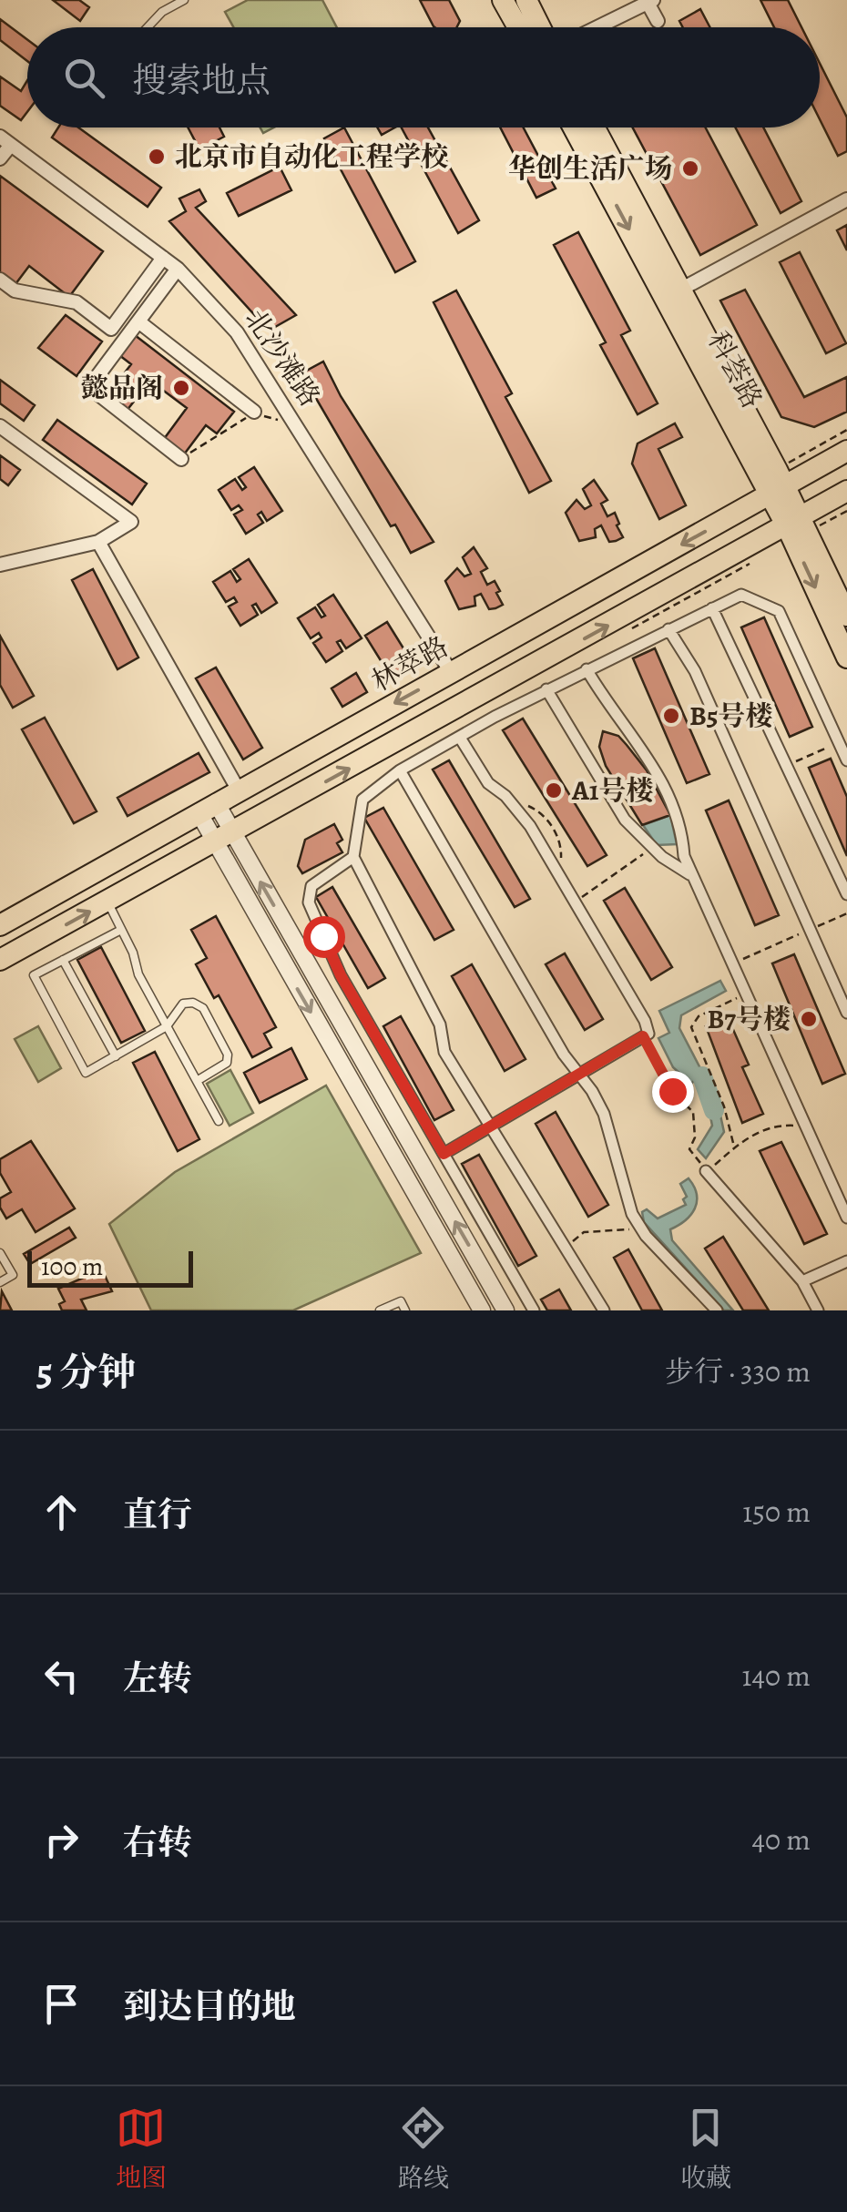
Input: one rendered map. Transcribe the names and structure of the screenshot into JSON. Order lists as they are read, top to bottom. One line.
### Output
{"streets":{"main road":["科荟路","林萃路"],"street":["北沙滩路"]},"crossings":[["北沙滩路","林萃路"],["科荟路","林萃路"]],"places":["北京市自动化工程学校","华创生活广场","懿品阁","B5号楼","A1号楼","B7号楼"],"scale_bar":"100 m","page":{"search":"搜索地点","scale":"100 m","heading":["5 分钟","步行 · 330 m"],"list":[["直行","150 m"],["左转","140 m"],["右转","40 m"],"到达目的地"],"nav":["地图","路线","收藏"]}}
